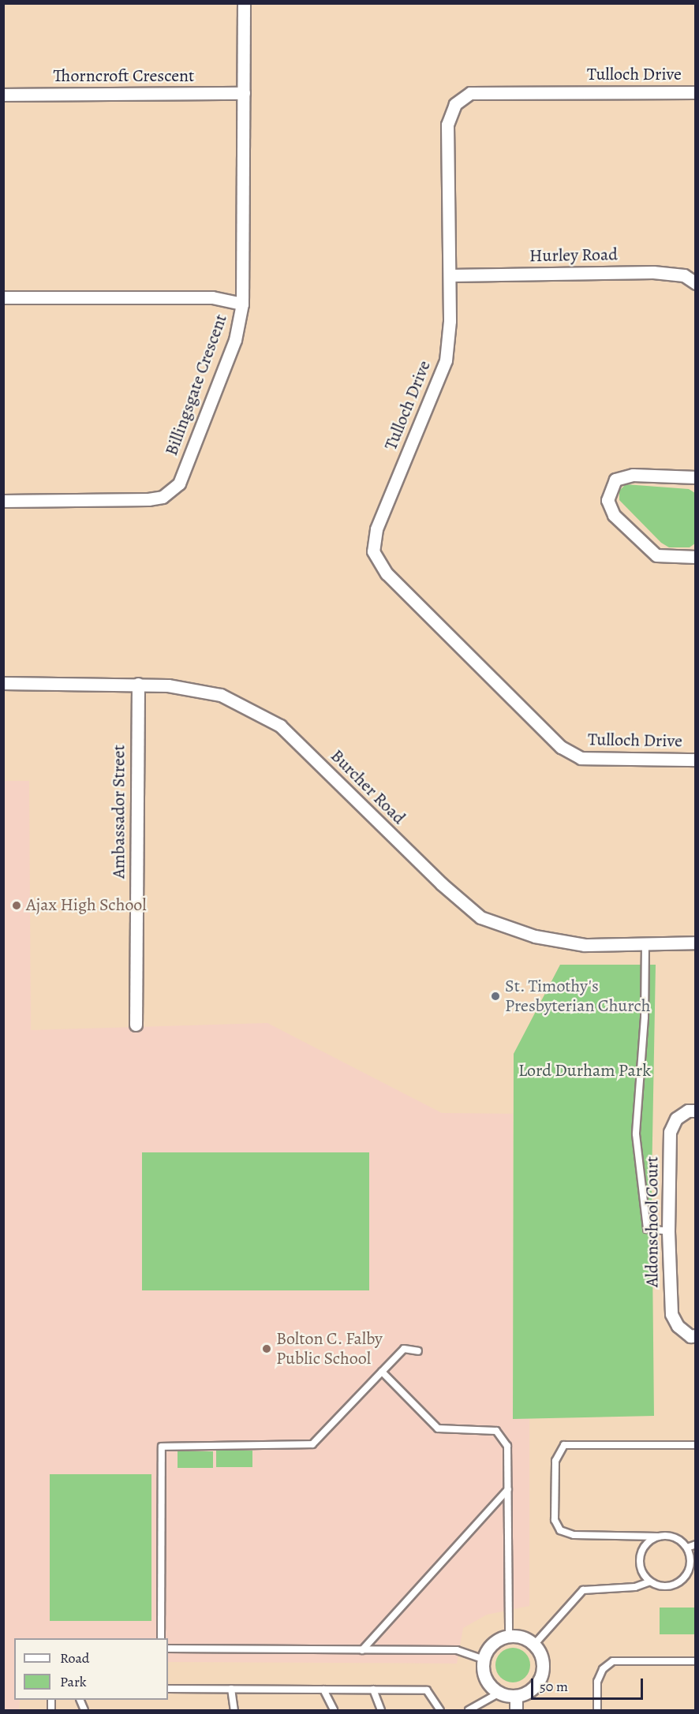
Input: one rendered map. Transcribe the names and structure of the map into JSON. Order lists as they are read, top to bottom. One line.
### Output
{"streets":{"street":["Tulloch Drive","Thorncroft Crescent","Hurley Road","Billingsgate Crescent","Burcher Road","Ambassador Street","Aldonschool Court"]},"crossings":[["Tulloch Drive","Hurley Road"],["Thorncroft Crescent","Billingsgate Crescent"],["Burcher Road","Ambassador Street"]],"parks":["Lord Durham Park"],"places":["Ajax High School","St. Timothy's Presbyterian Church","Bolton C. Falby Public School"],"legend":["Road","Park"],"scale_bar":"50 m"}
